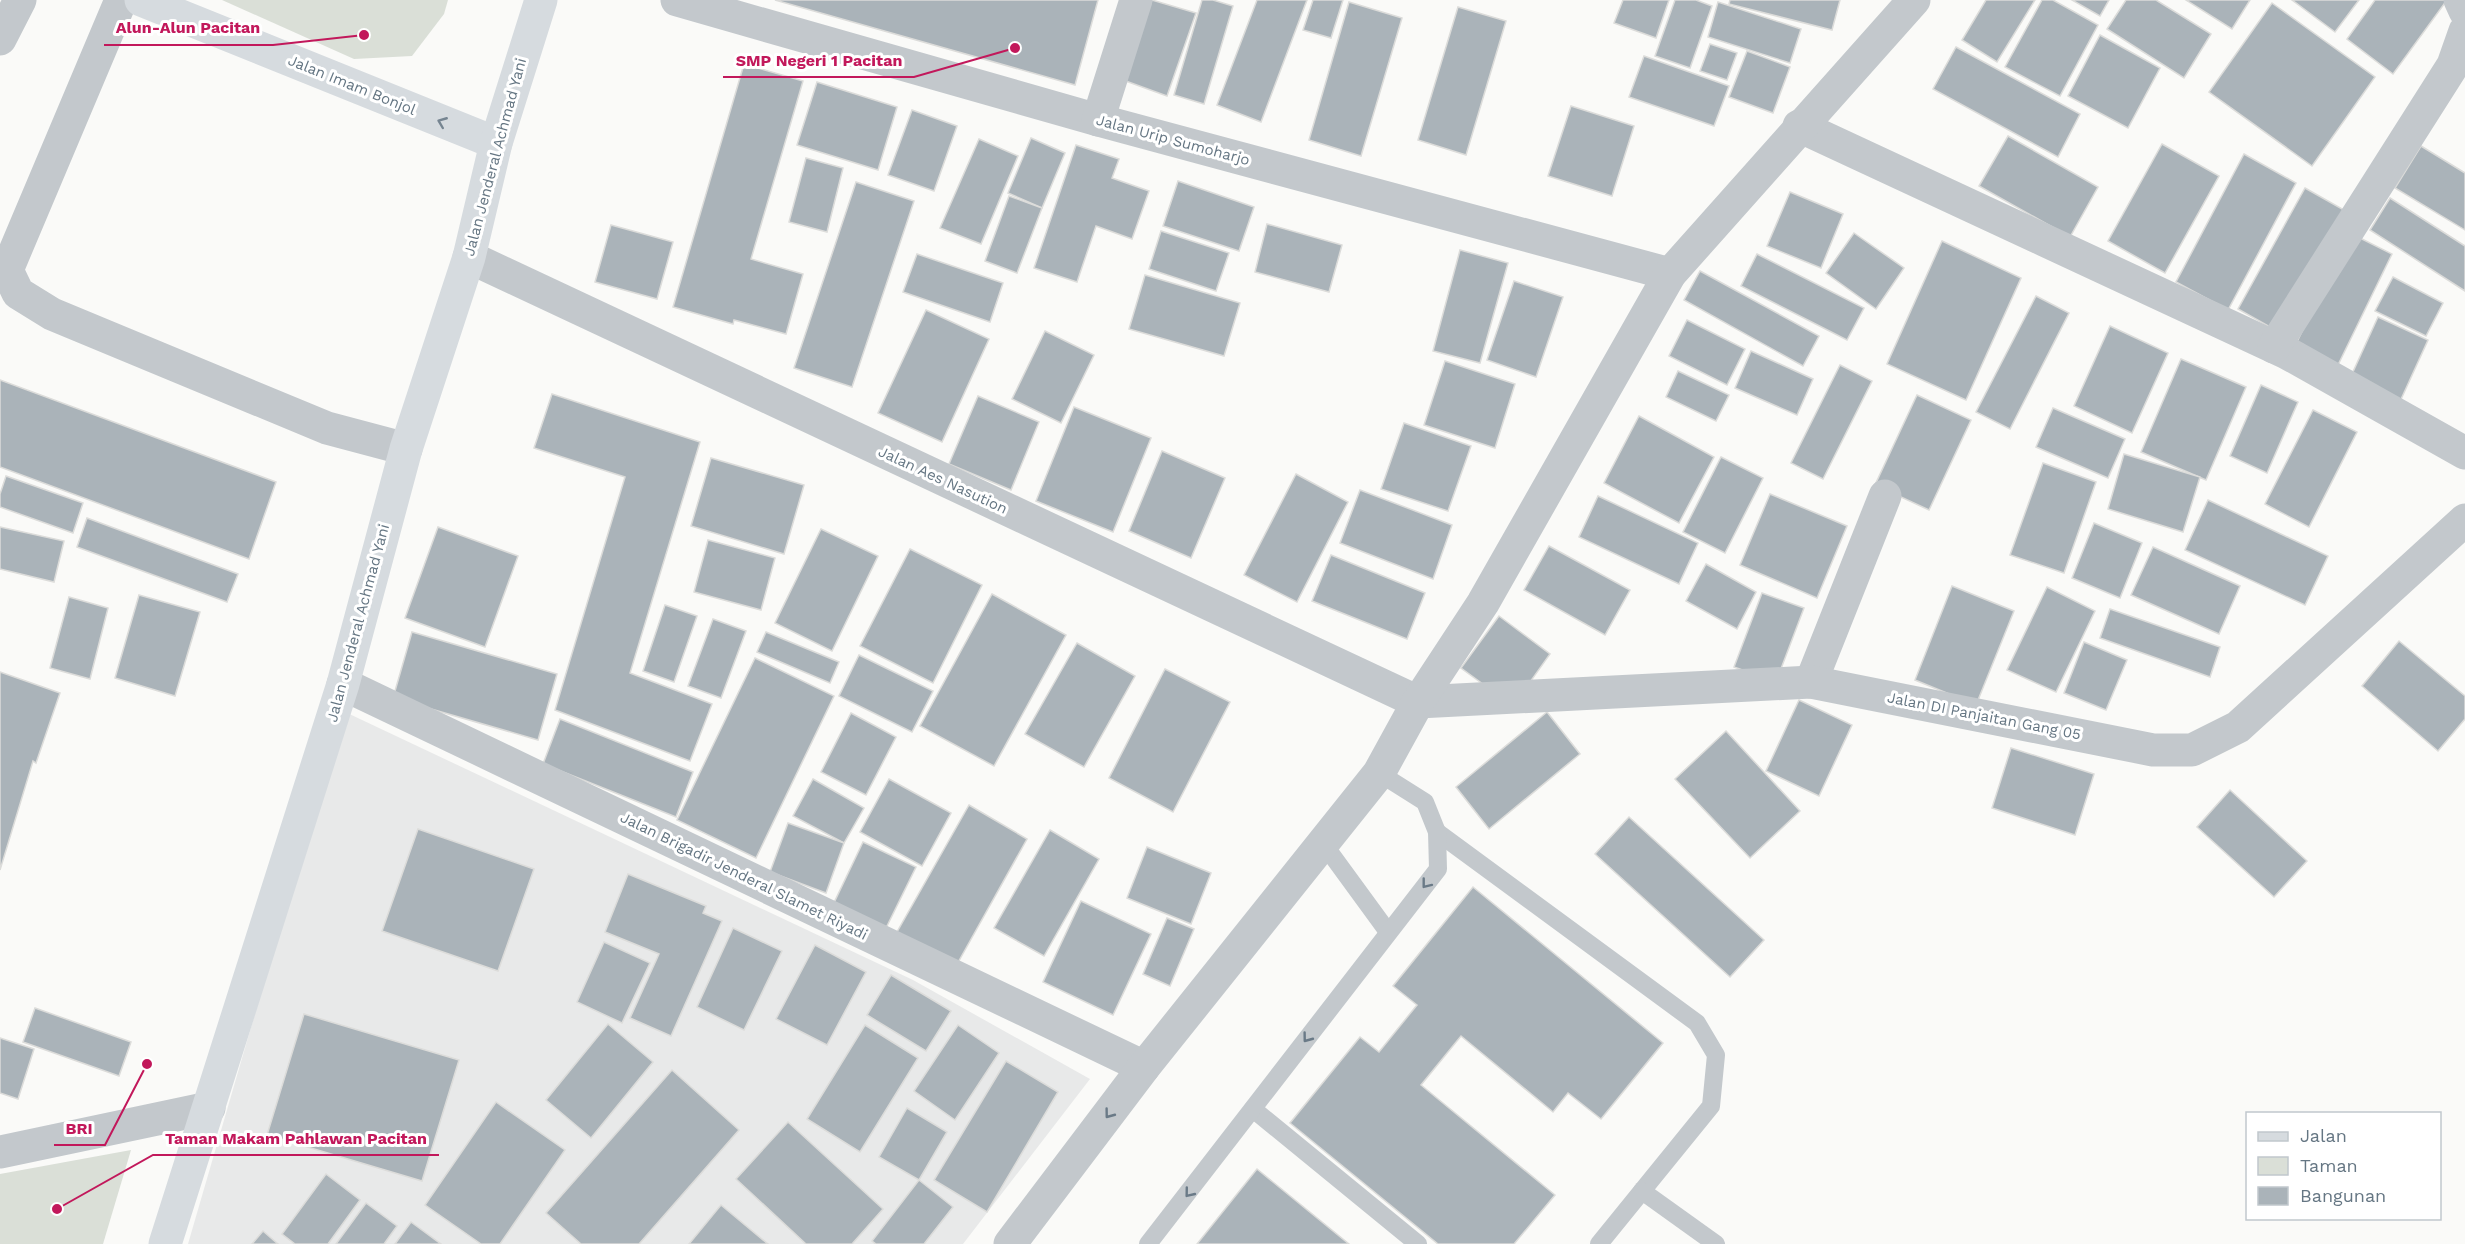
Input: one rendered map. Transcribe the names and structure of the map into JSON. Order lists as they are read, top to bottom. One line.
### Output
{"streets":{"main road":["Jalan Imam Bonjol","Jalan Jenderal Achmad Yani"],"street":["Jalan Urip Sumoharjo","Jalan Aes Nasution","Jalan DI Panjaitan Gang 05","Jalan Brigadir Jenderal Slamet Riyadi"]},"crossings":[["Jalan Imam Bonjol","Jalan Jenderal Achmad Yani"],["Jalan Jenderal Achmad Yani","Jalan Aes Nasution"],["Jalan Jenderal Achmad Yani","Jalan Brigadir Jenderal Slamet Riyadi"],["Jalan Aes Nasution","Jalan DI Panjaitan Gang 05"]],"one_way":["Jalan Imam Bonjol"],"places":["Alun-Alun Pacitan","SMP Negeri 1 Pacitan","BRI","Taman Makam Pahlawan Pacitan"],"legend":["Jalan","Taman","Bangunan"]}
